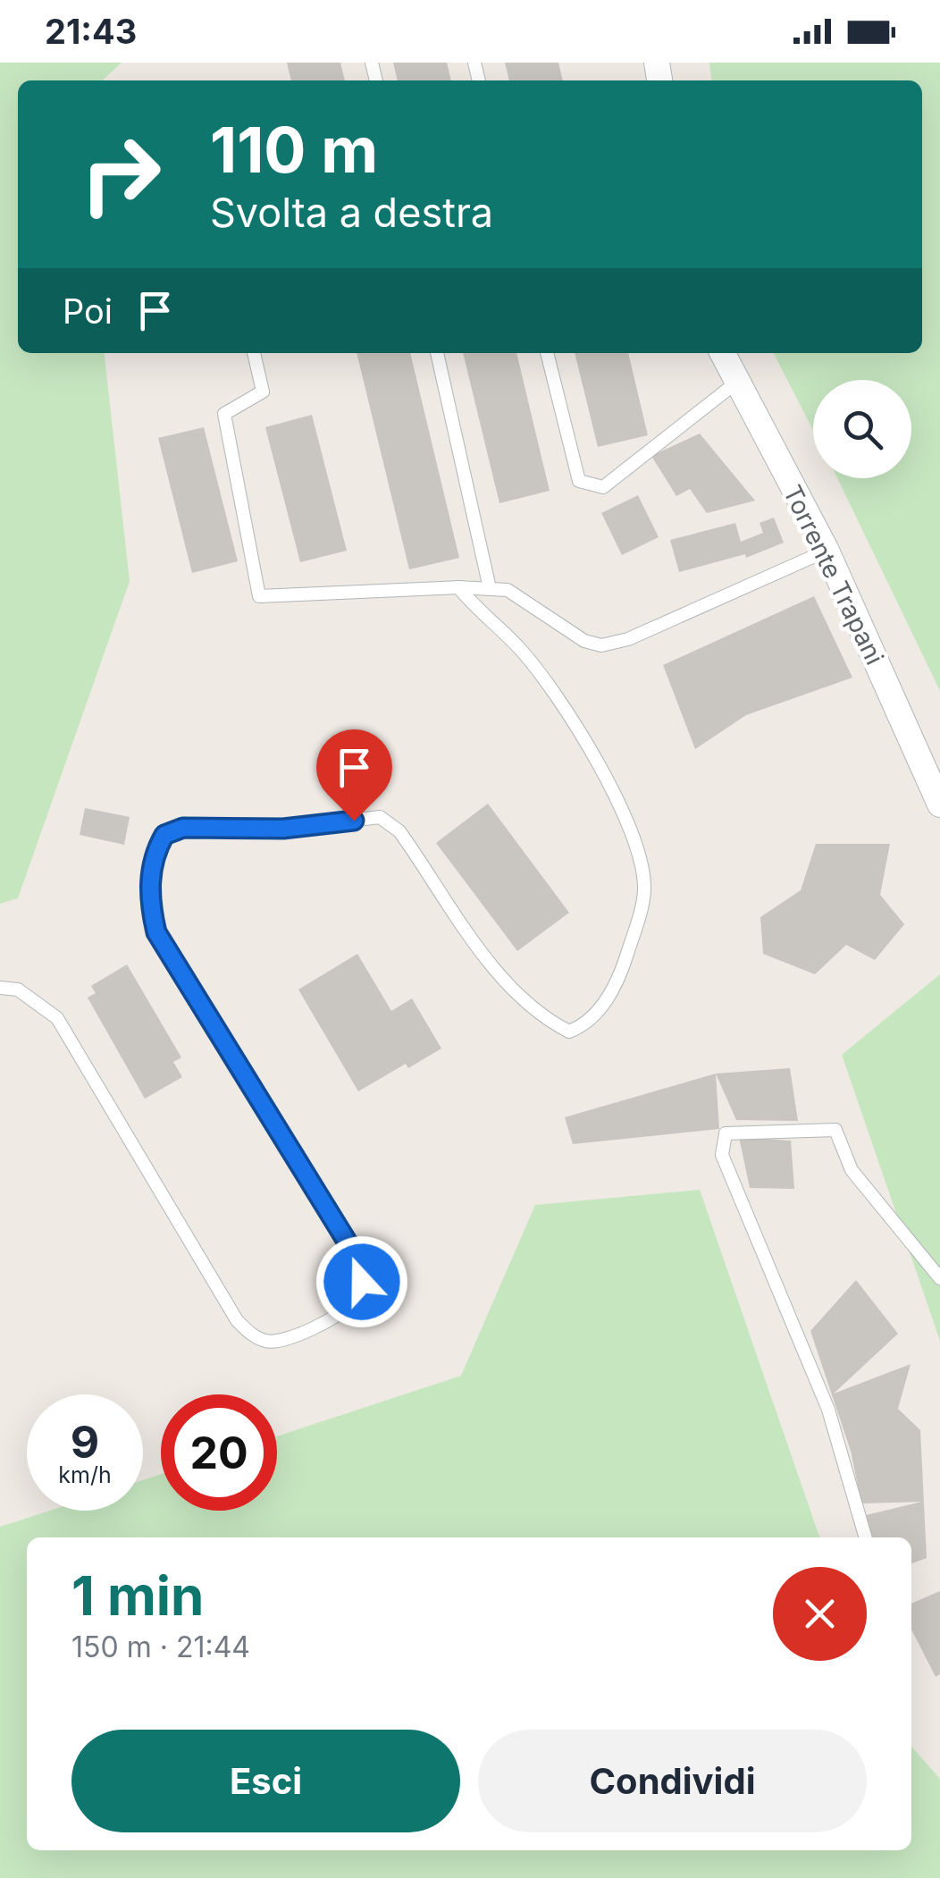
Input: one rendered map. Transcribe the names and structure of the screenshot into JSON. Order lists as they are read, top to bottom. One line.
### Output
{"streets":{"street":["Torrente Trapani"]},"page":{"status":"21:43","turn":["110 m","Svolta a destra"],"then":"Poi","speed":"9 km/h","limit":"20","heading":["1 min","150 m · 21:44"],"buttons":["Esci","Condividi"]}}
